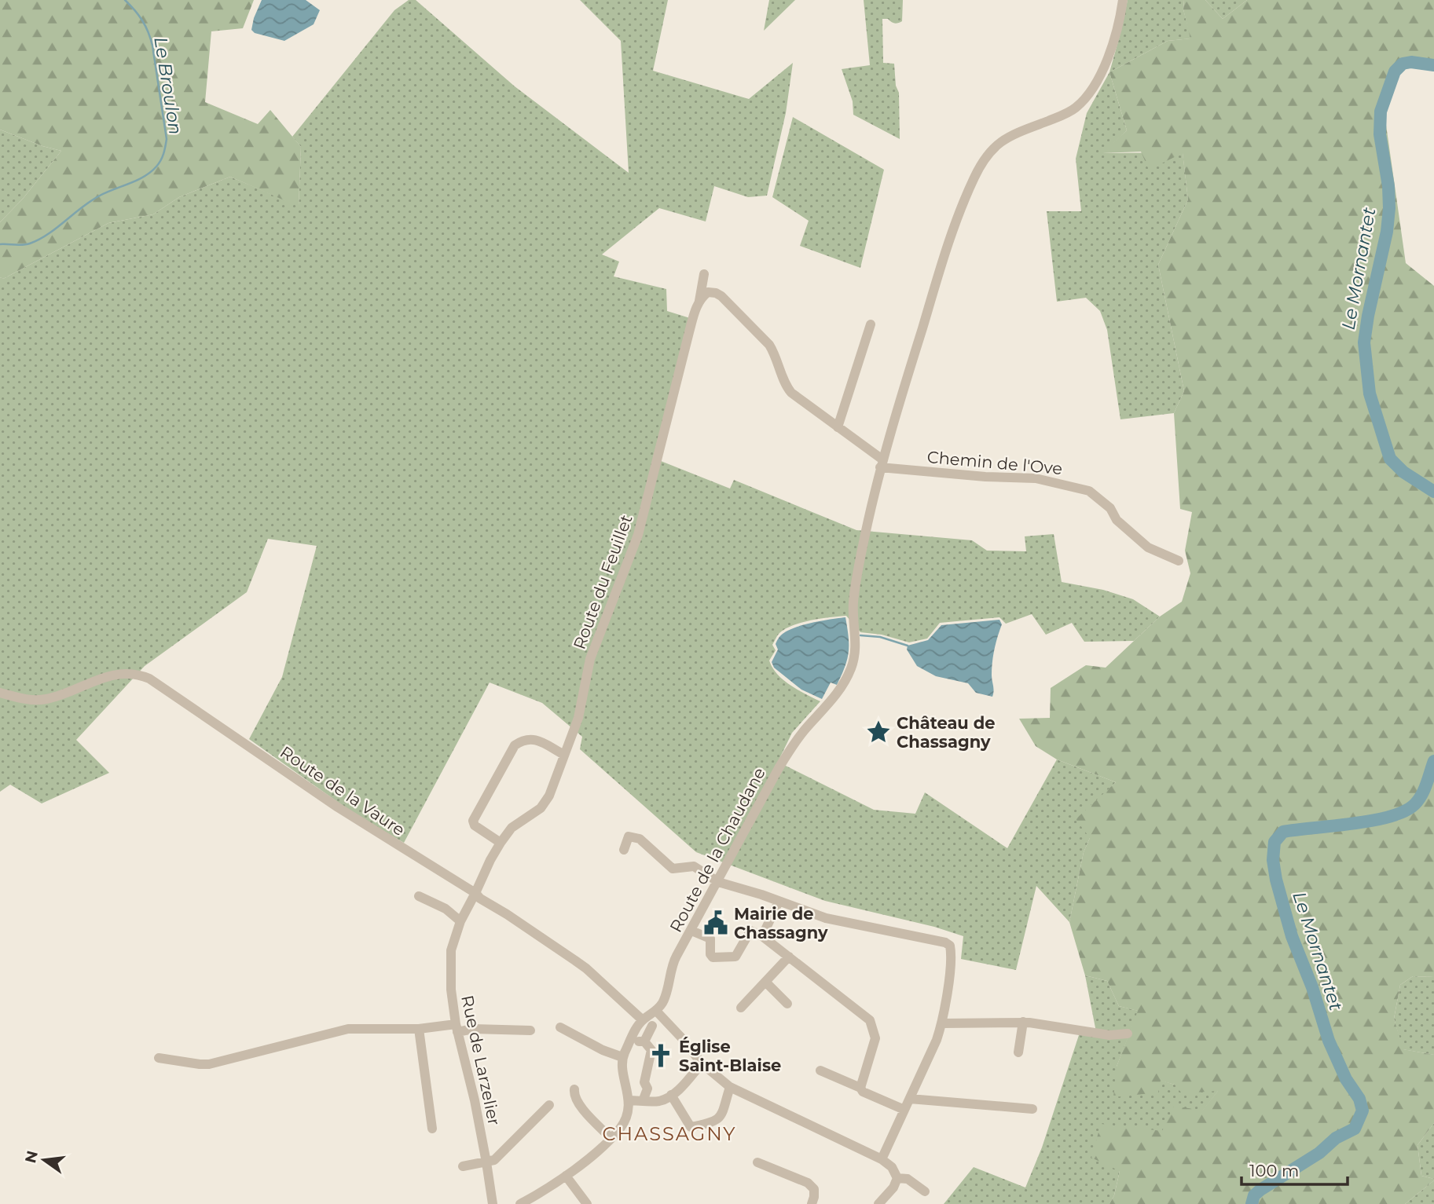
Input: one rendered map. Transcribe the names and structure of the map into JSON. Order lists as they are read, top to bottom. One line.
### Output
{"streets":{"street":["Chemin de l'Ove","Route du Feuillet","Route de la Vaure","Route de la Chaudane","Rue de Larzelier"]},"crossings":[["Chemin de l'Ove","Route de la Chaudane"],["Route du Feuillet","Rue de Larzelier"],["Route de la Vaure","Rue de Larzelier"]],"districts":["CHASSAGNY"],"water":["Le Broulon","Le Mornantet"],"places":{"place":["Château de Chassagny"],"public building":["Mairie de Chassagny"],"church":["Église Saint-Blaise"]},"scale_bar":"100 m","north":"left"}
